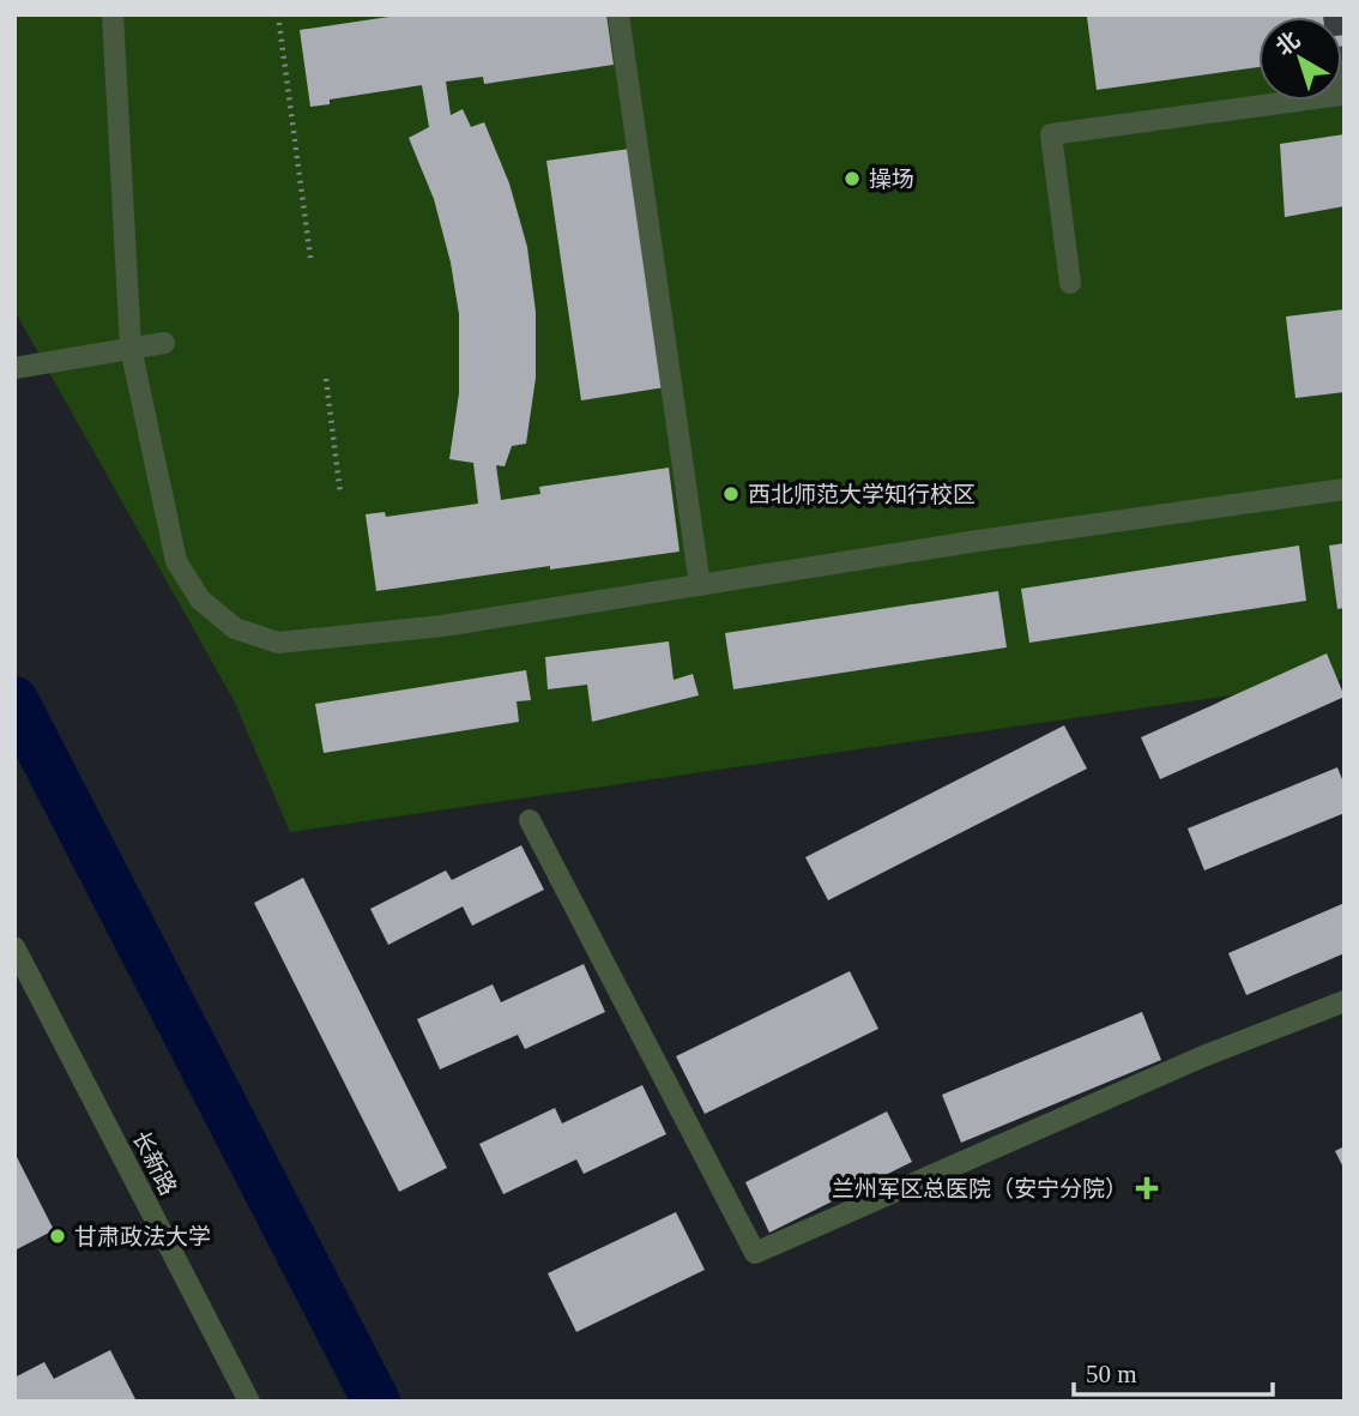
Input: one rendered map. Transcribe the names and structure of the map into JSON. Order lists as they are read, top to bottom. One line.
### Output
{"streets":{"street":["长新路"]},"places":{"other":["操场","西北师范大学知行校区","甘肃政法大学"],"health":["兰州军区总医院（安宁分院）"]},"scale_bar":"50 m","north":"top left"}
